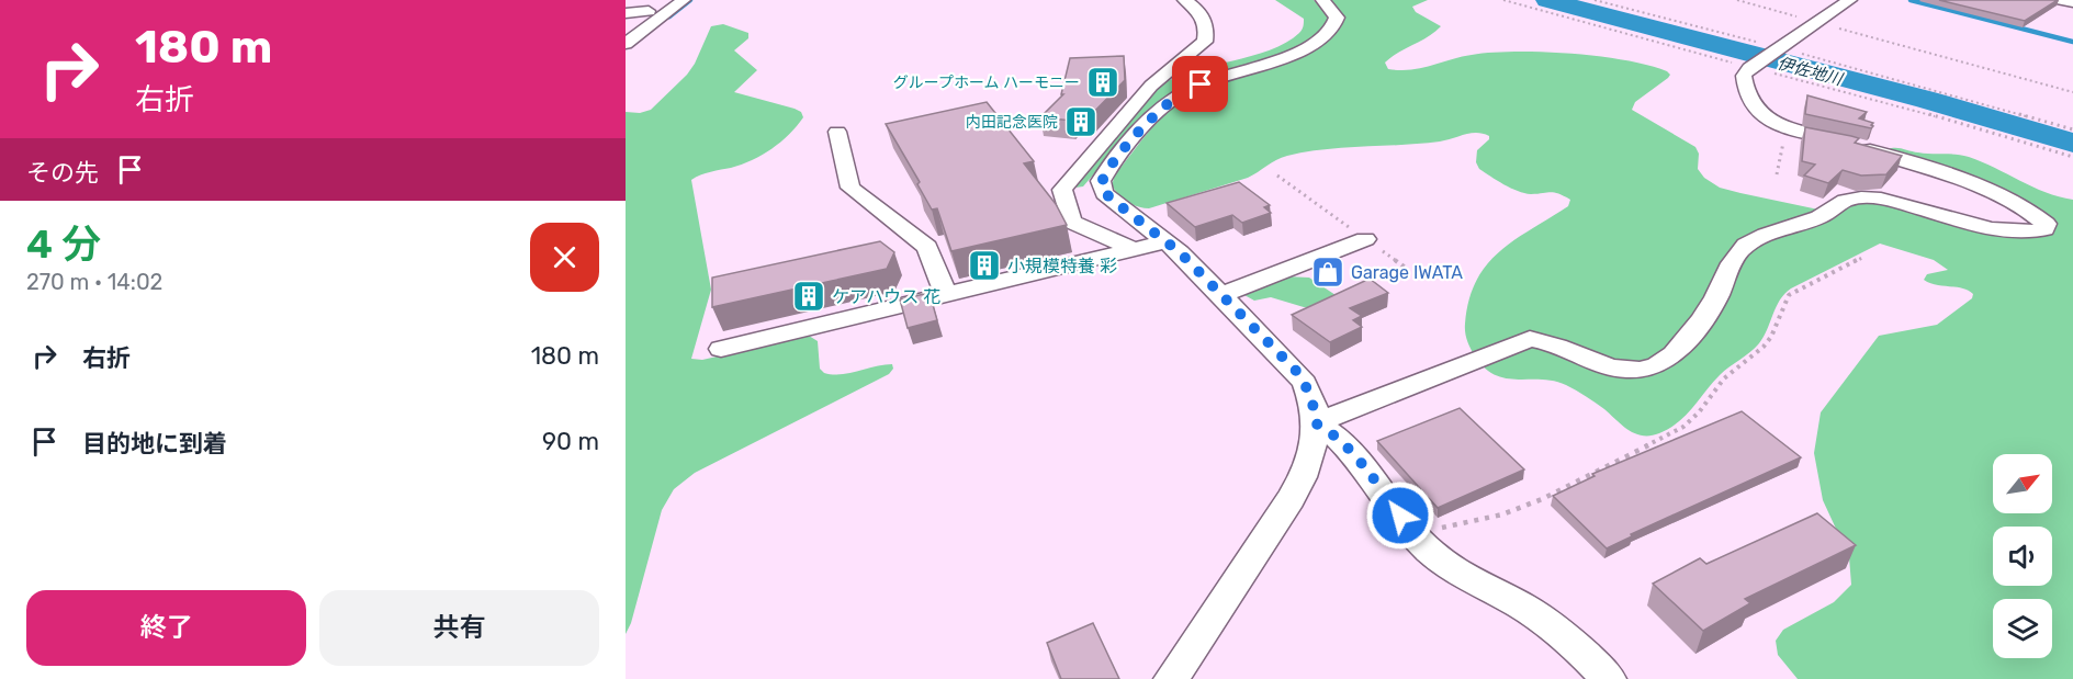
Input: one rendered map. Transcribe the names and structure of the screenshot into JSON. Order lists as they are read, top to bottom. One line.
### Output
{"water":["伊佐地川"],"places":{"building":["グループホーム ハーモニー","内田記念医院","小規模特養 彩","ケアハウス 花"],"shop":["Garage IWATA"]},"north":"top right","page":{"turn":["180 m","右折"],"then":"その先","heading":["4 分","270 m · 14:02"],"list":[{"name":"右折","value":"180 m"},{"name":"目的地に到着","value":"90 m"}],"buttons":["終了","共有"]}}
